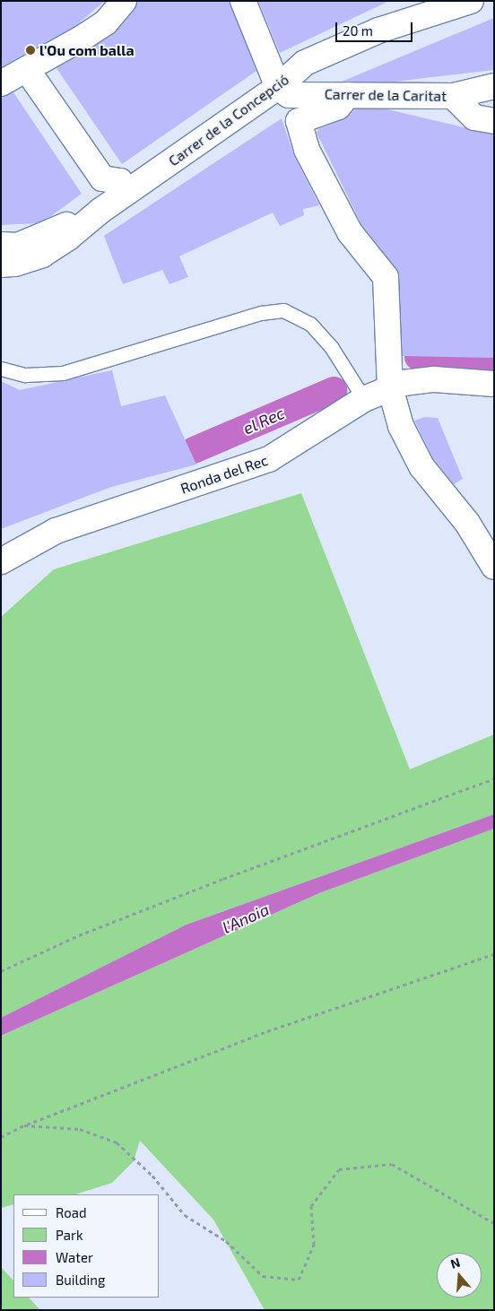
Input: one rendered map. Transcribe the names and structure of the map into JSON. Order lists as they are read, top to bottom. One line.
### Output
{"streets":{"street":["Carrer de la Caritat","Carrer de la Concepció","Ronda del Rec"]},"crossings":[["Carrer de la Caritat","Carrer de la Concepció"]],"water":["el Rec","l'Anoia"],"places":["l'Ou com balla"],"legend":["Road","Park","Water","Building"],"scale_bar":"20 m","north":"top"}
